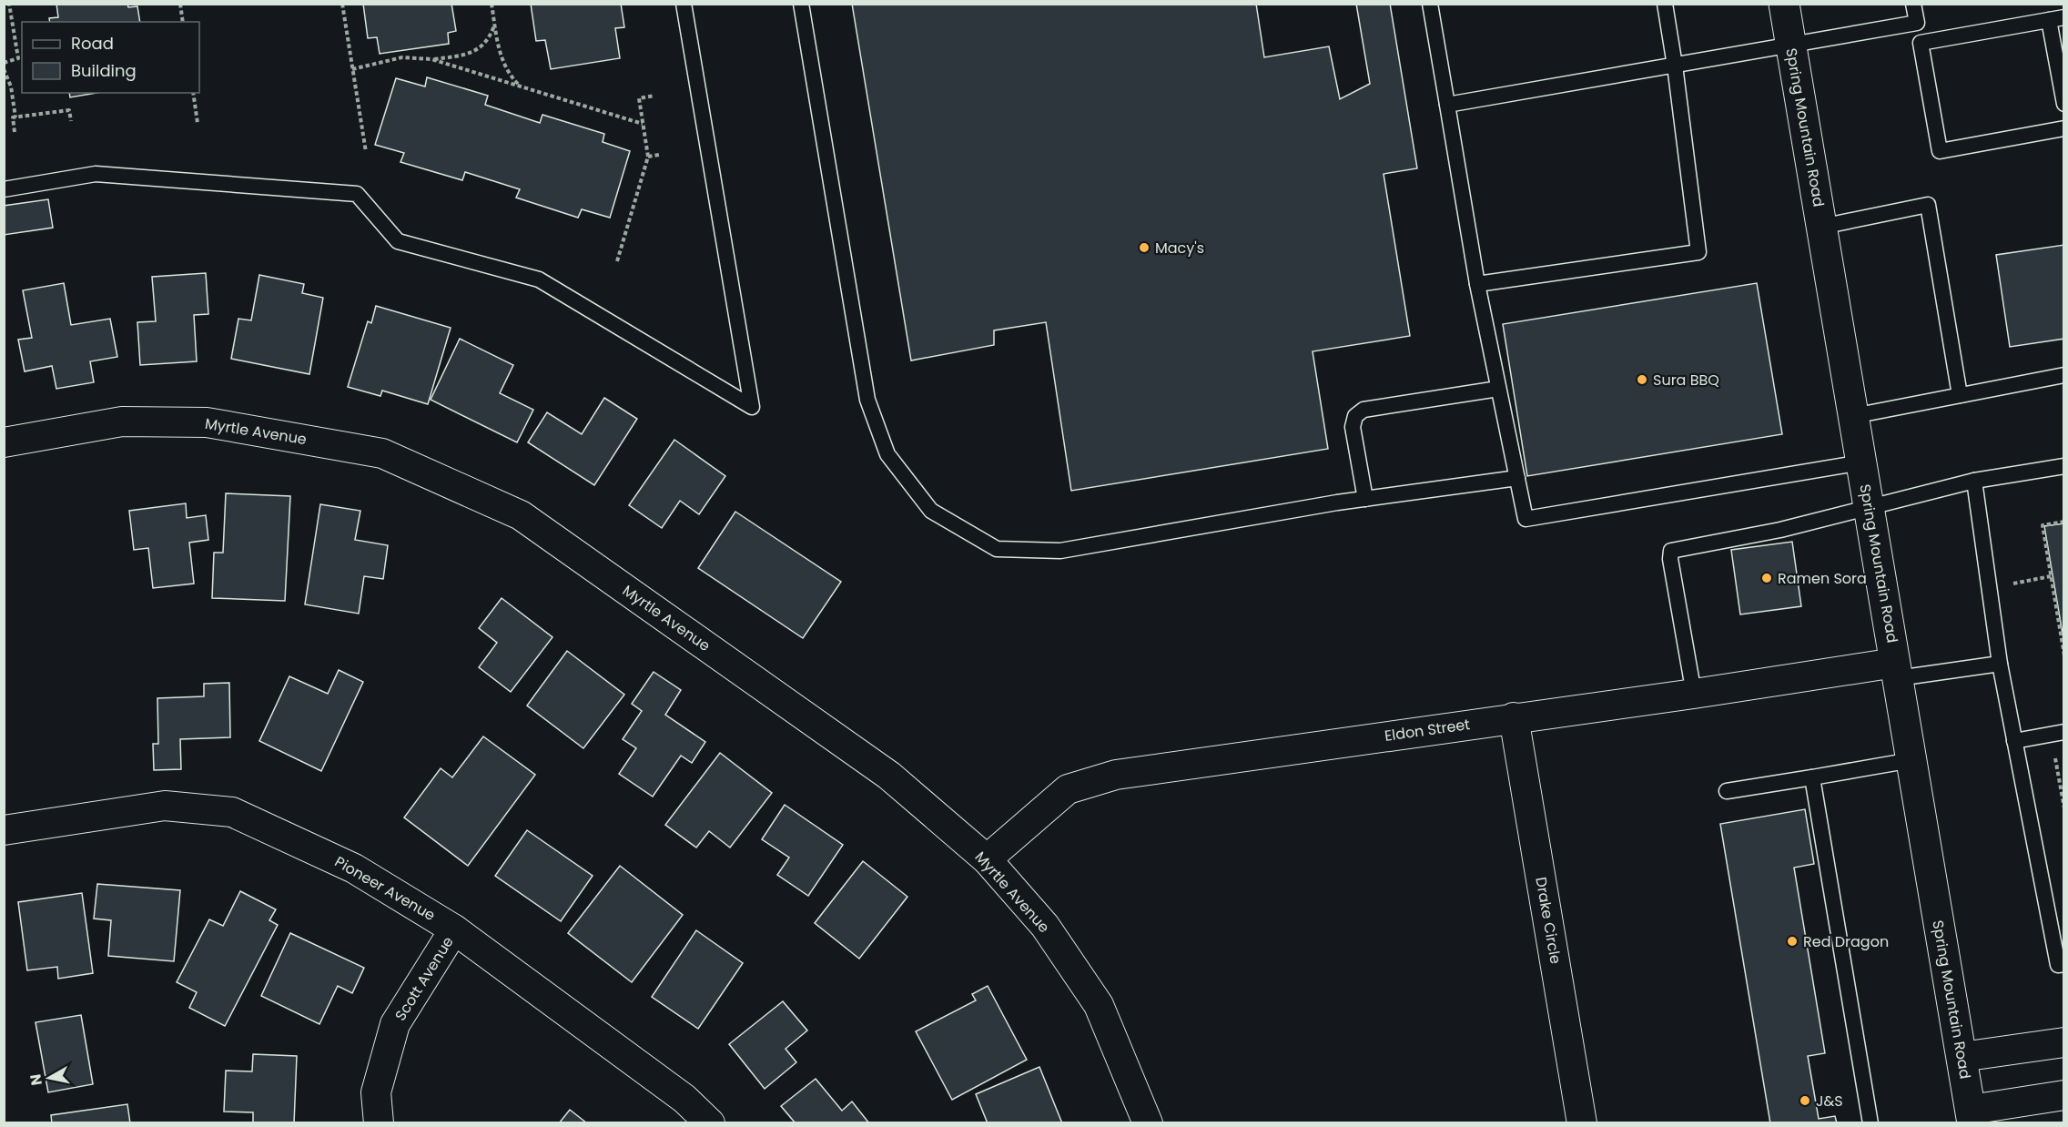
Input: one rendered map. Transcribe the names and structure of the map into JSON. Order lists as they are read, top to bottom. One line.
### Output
{"streets":{"main road":["Spring Mountain Road"],"street":["Myrtle Avenue","Eldon Street","Pioneer Avenue","Drake Circle","Scott Avenue"]},"crossings":[["Spring Mountain Road","Eldon Street"],["Myrtle Avenue","Eldon Street"],["Eldon Street","Drake Circle"],["Pioneer Avenue","Scott Avenue"]],"places":["Macy's","Sura BBQ","Ramen Sora","Red Dragon","J&S"],"legend":["Road","Building"],"north":"left"}
